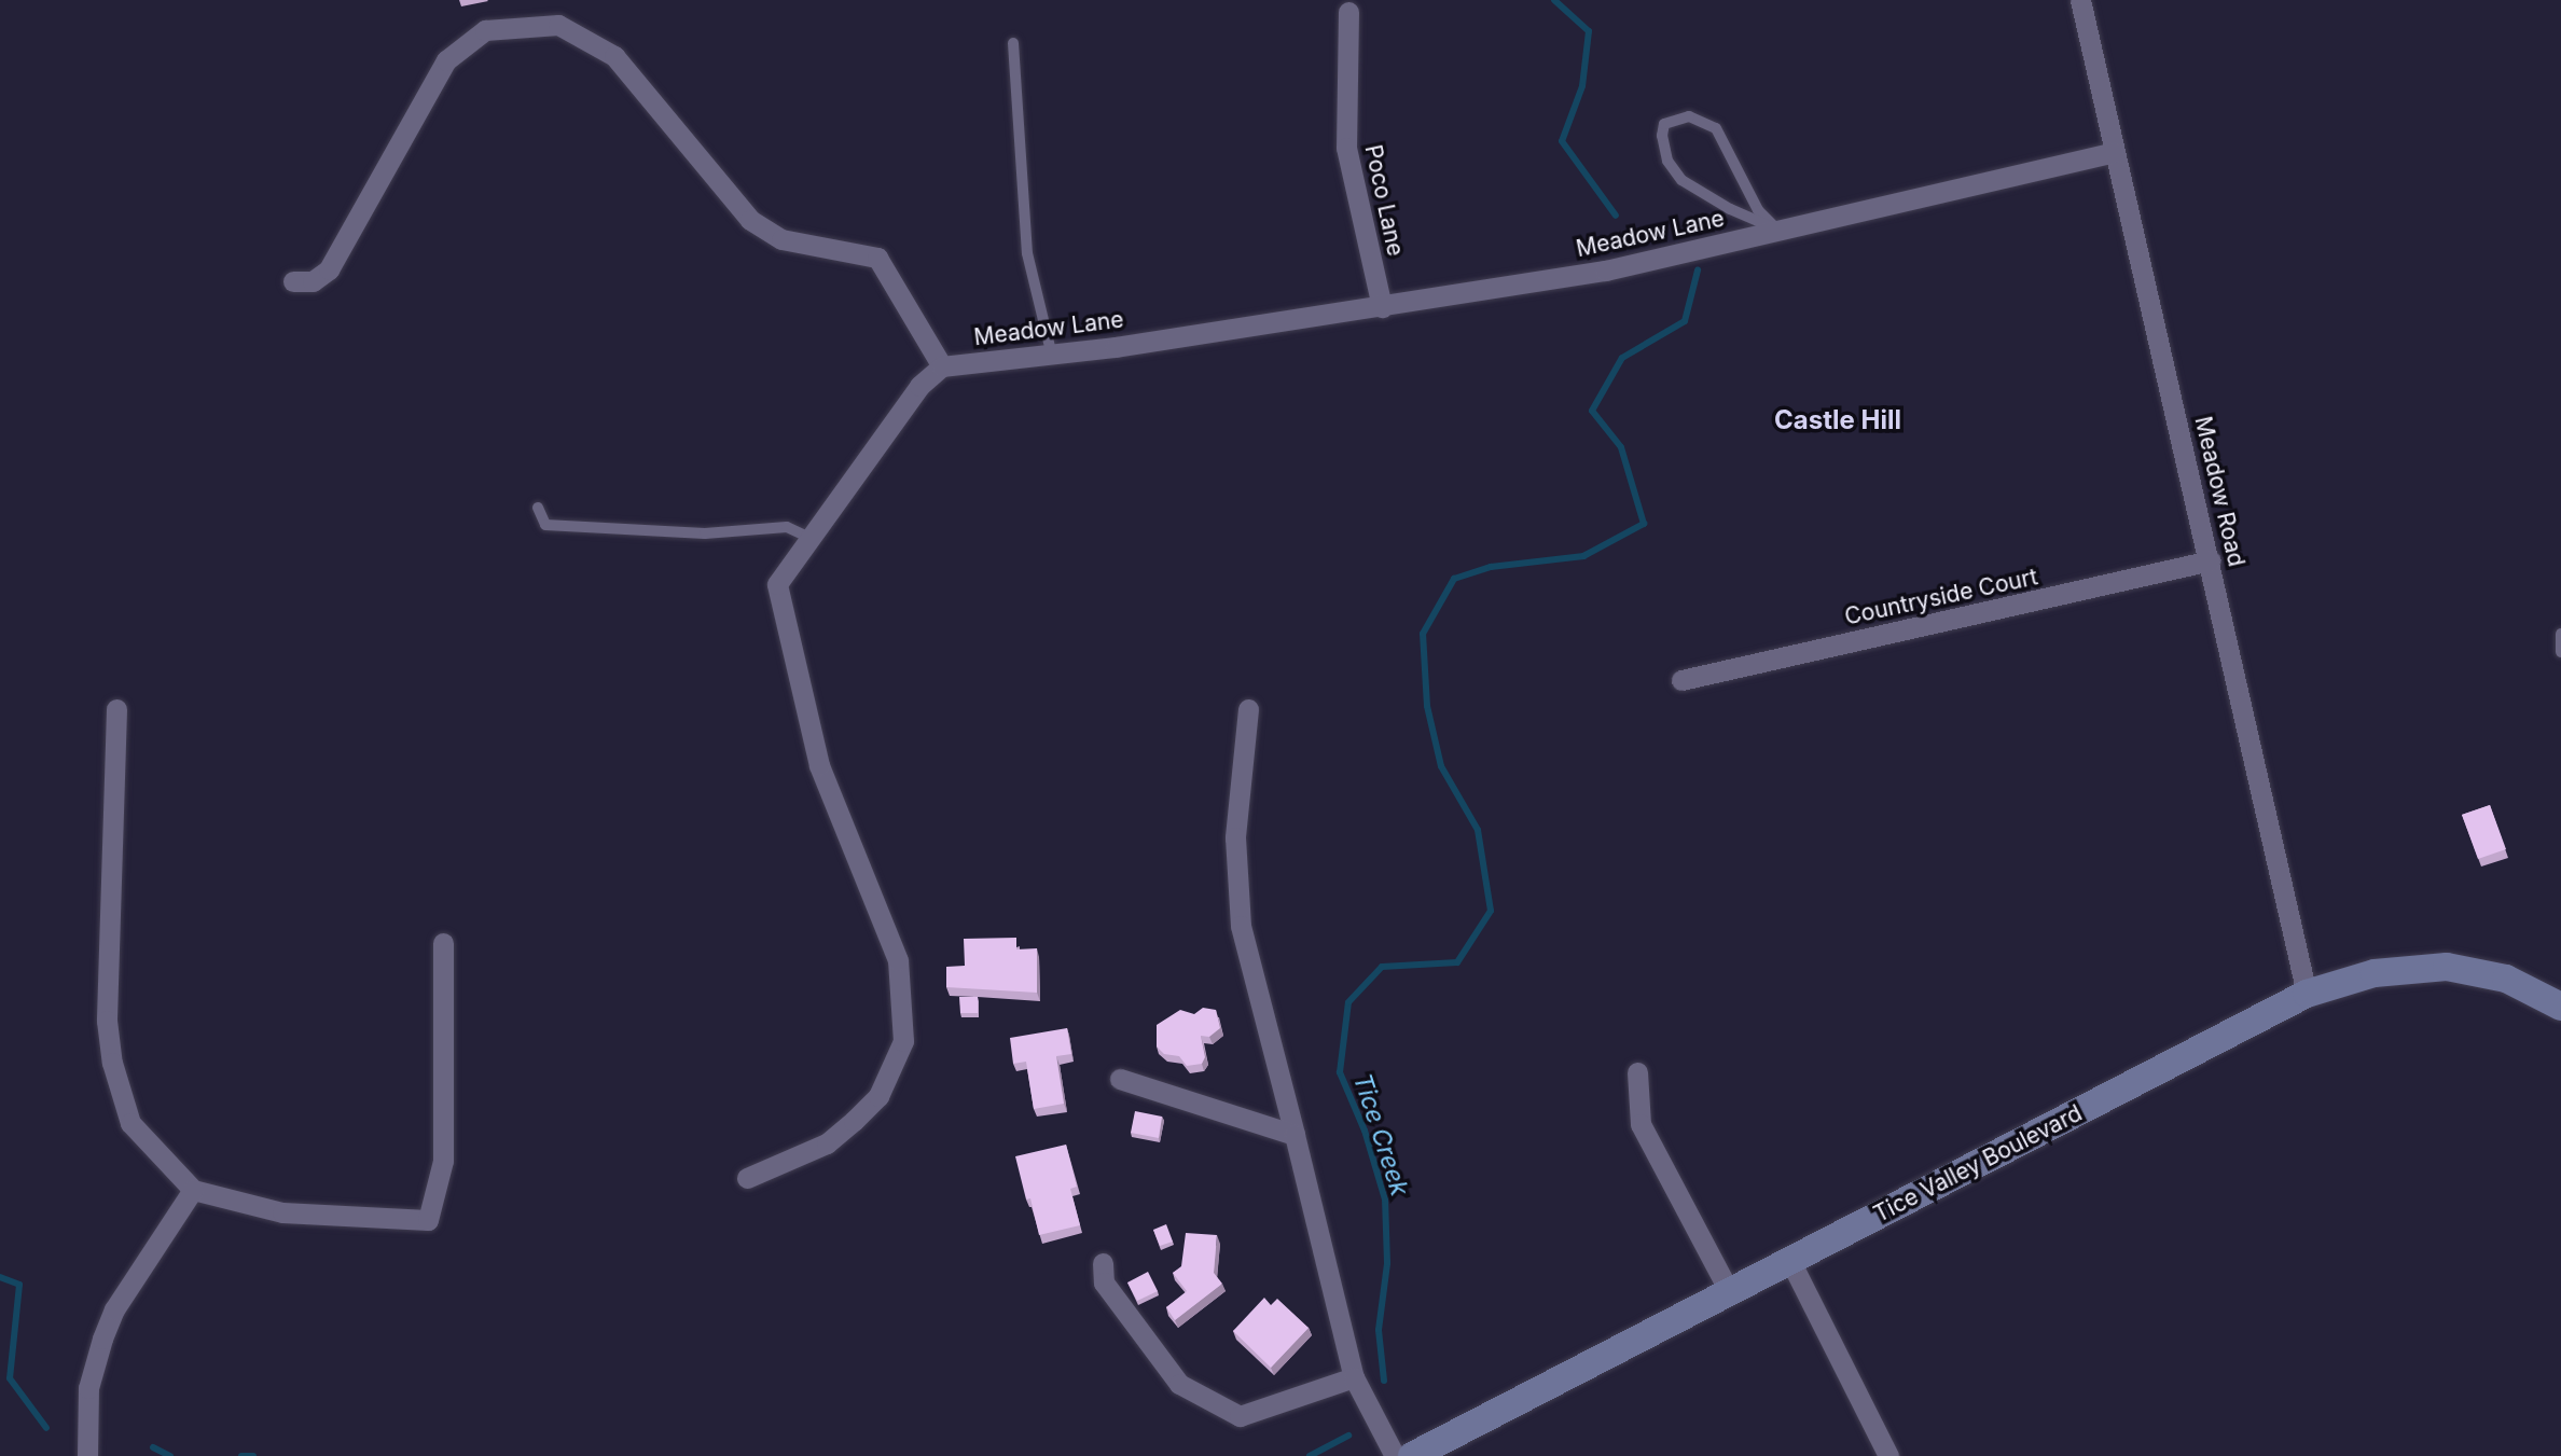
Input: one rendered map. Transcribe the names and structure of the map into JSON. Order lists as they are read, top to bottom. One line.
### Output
{"streets":{"street":["Poco Lane","Meadow Lane","Meadow Road","Countryside Court","Tice Valley Boulevard"]},"crossings":[["Poco Lane","Meadow Lane"],["Meadow Lane","Meadow Road"],["Meadow Road","Countryside Court"],["Meadow Road","Tice Valley Boulevard"]],"districts":["Castle Hill"],"water":["Tice Creek"]}
